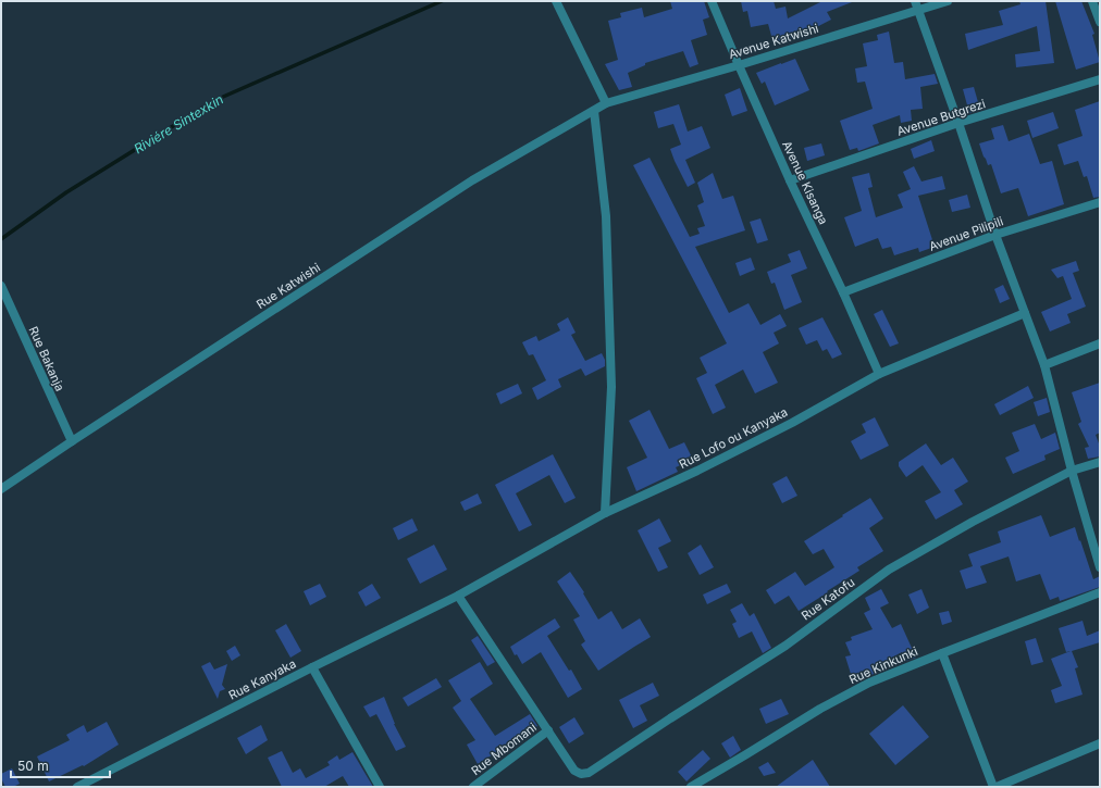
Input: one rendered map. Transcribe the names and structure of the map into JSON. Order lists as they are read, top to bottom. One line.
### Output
{"streets":{"street":["Avenue Katwishi","Avenue Butgrezi","Avenue Kisanga","Avenue Pilipili","Rue Katwishi","Rue Bakanja","Rue Lofo ou Kanyaka","Rue Katofu","Rue Kinkunki","Rue Kanyaka","Rue Mbomani"]},"crossings":[["Avenue Katwishi","Avenue Kisanga"],["Avenue Katwishi","Rue Katwishi"],["Avenue Butgrezi","Avenue Kisanga"],["Avenue Kisanga","Avenue Pilipili"],["Avenue Kisanga","Rue Lofo ou Kanyaka"],["Rue Katwishi","Rue Bakanja"],["Rue Lofo ou Kanyaka","Rue Kanyaka"],["Rue Katofu","Rue Mbomani"]],"water":["Riviére Sintexkin"],"scale_bar":"50 m"}
